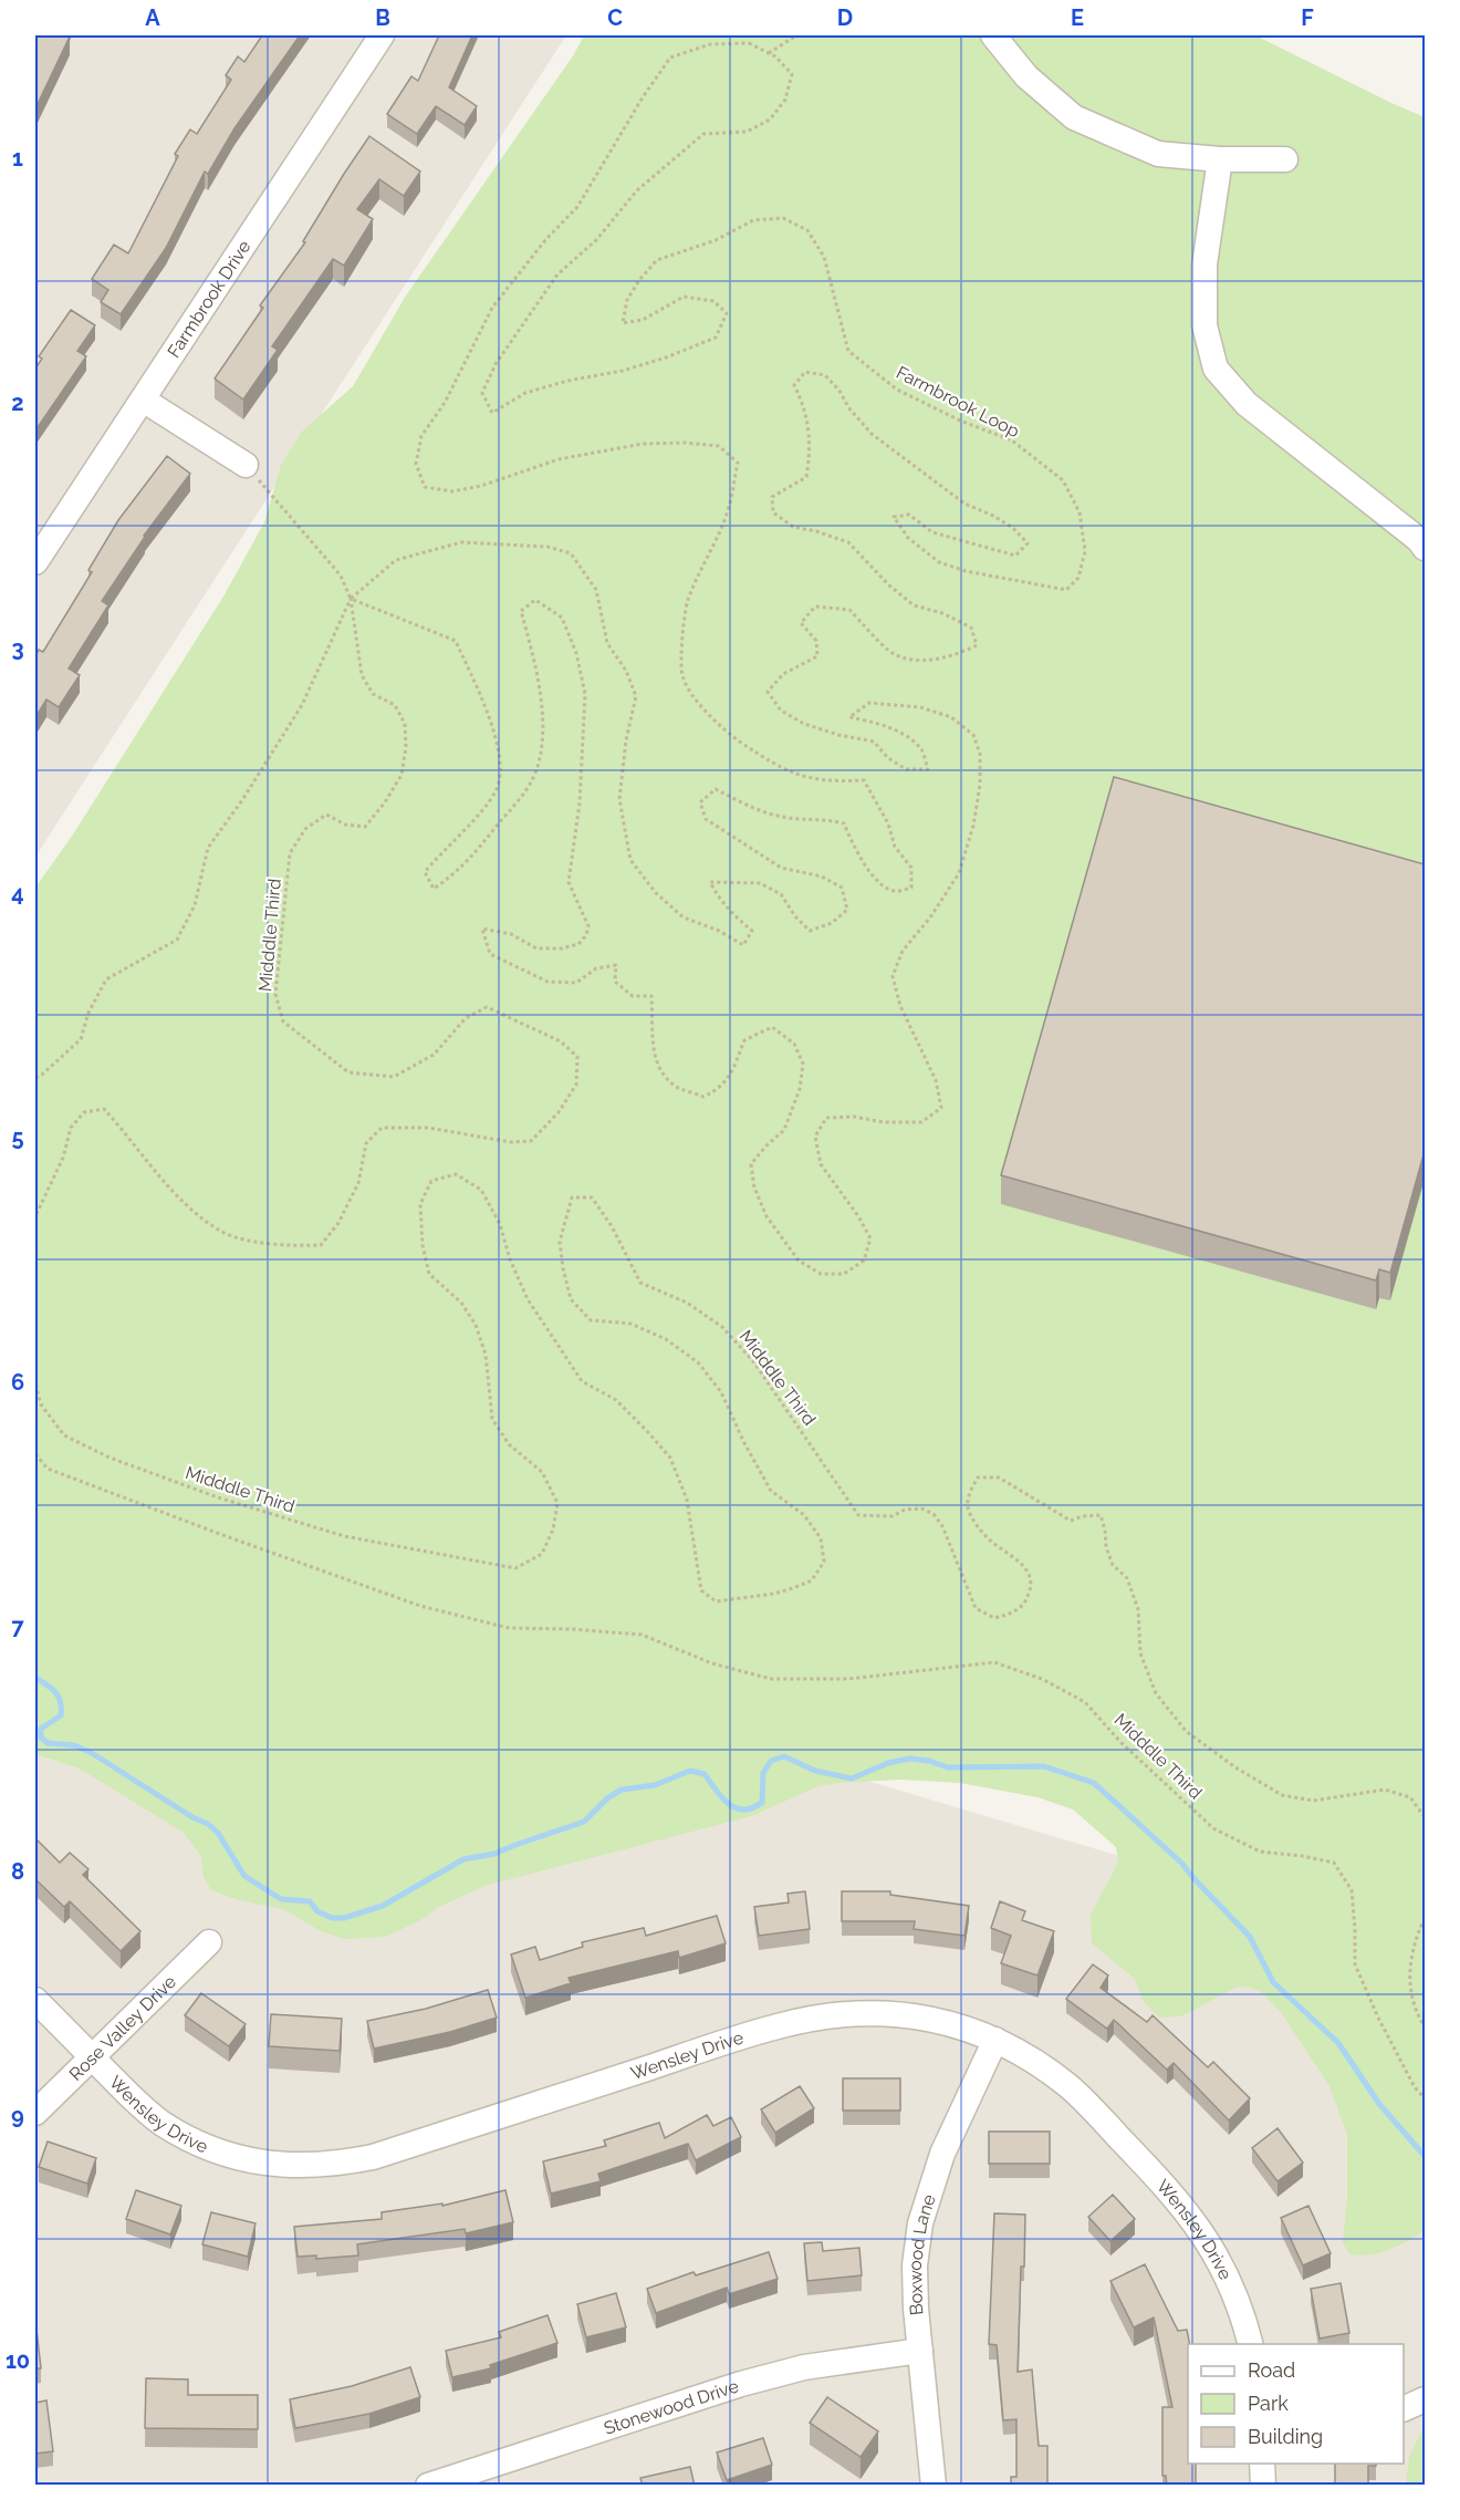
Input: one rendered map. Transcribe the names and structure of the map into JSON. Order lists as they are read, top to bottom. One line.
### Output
{"streets":{"street":["Farmbrook Drive","Rose Valley Drive","Wensley Drive","Boxwood Lane","Stonewood Drive"],"path":["Farmbrook Loop","Midddle Third"]},"crossings":[["Farmbrook Loop","Midddle Third"],["Rose Valley Drive","Wensley Drive"],["Wensley Drive","Boxwood Lane"],["Boxwood Lane","Stonewood Drive"]],"legend":["Road","Park","Building"],"grid":{"columns":["A","B","C","D","E","F"],"rows":["1","2","3","4","5","6","7","8","9","10"]}}
